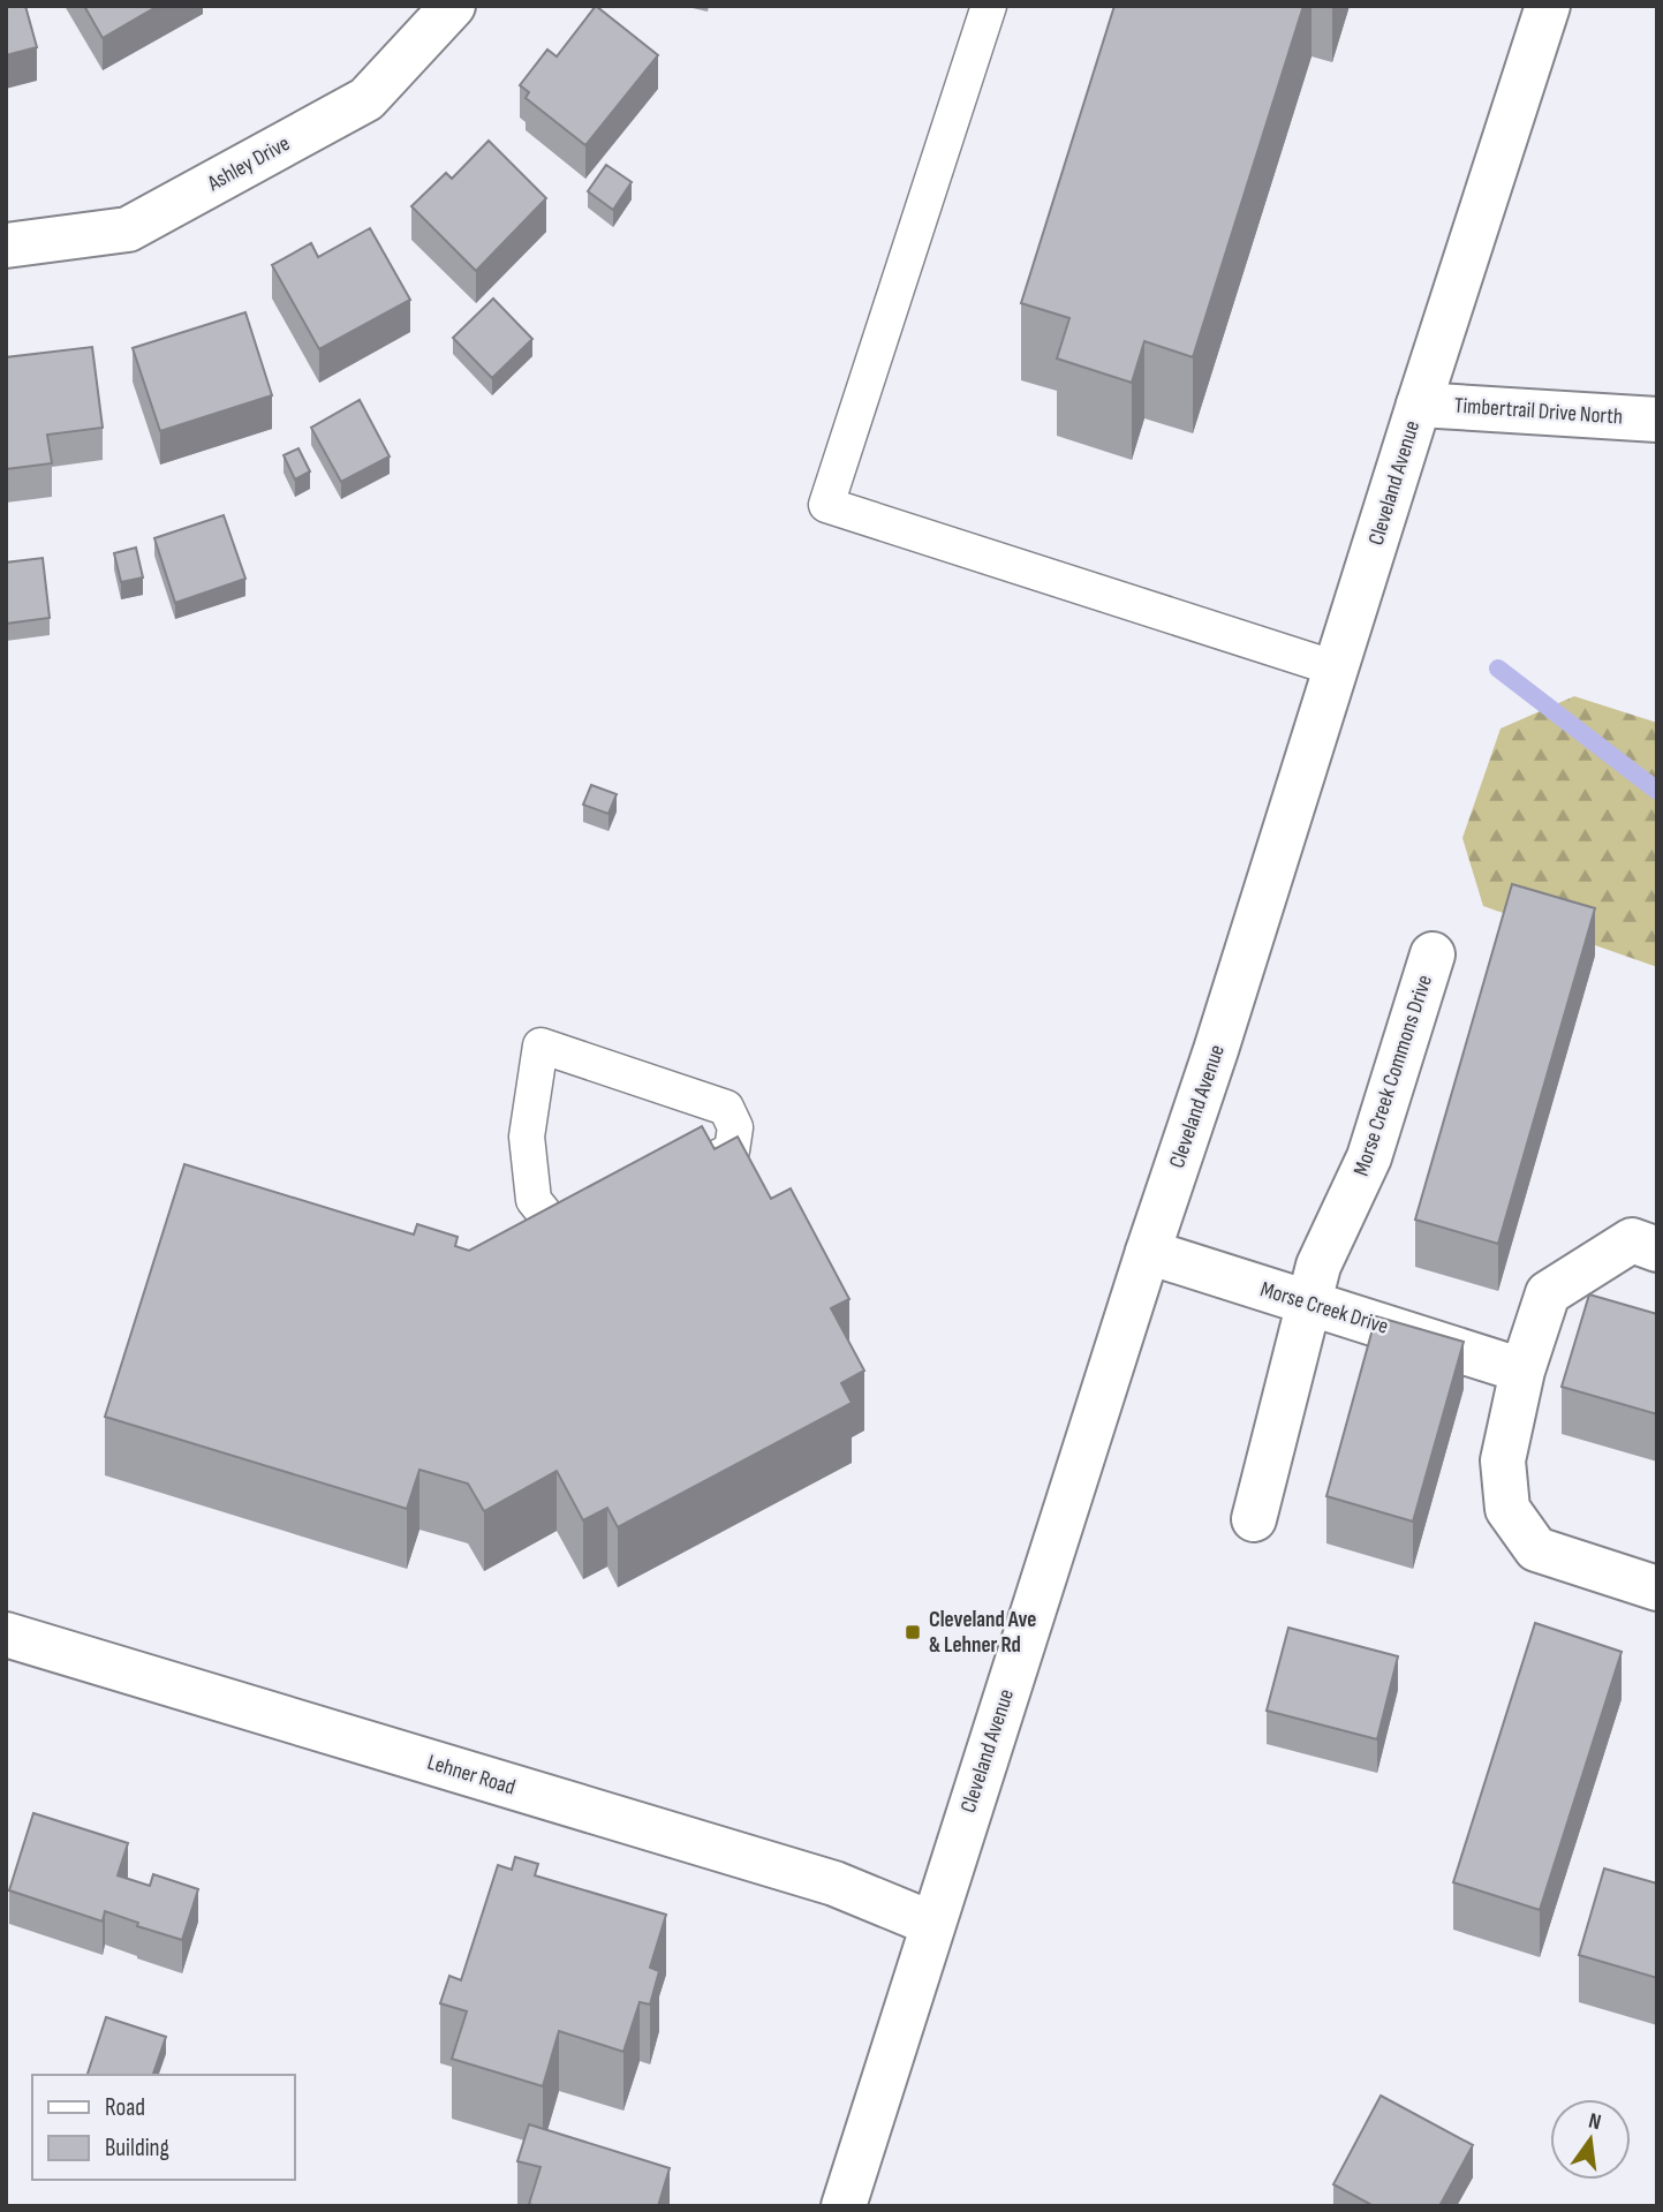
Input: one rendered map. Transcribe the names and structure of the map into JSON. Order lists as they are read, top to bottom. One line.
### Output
{"streets":{"street":["Ashley Drive","Timbertrail Drive North","Cleveland Avenue","Morse Creek Commons Drive","Morse Creek Drive","Lehner Road"]},"crossings":[["Timbertrail Drive North","Cleveland Avenue"],["Cleveland Avenue","Morse Creek Drive"],["Cleveland Avenue","Lehner Road"],["Morse Creek Commons Drive","Morse Creek Drive"]],"places":{"transit":["Cleveland Ave & Lehner Rd"]},"legend":["Road","Building"],"north":"top"}
